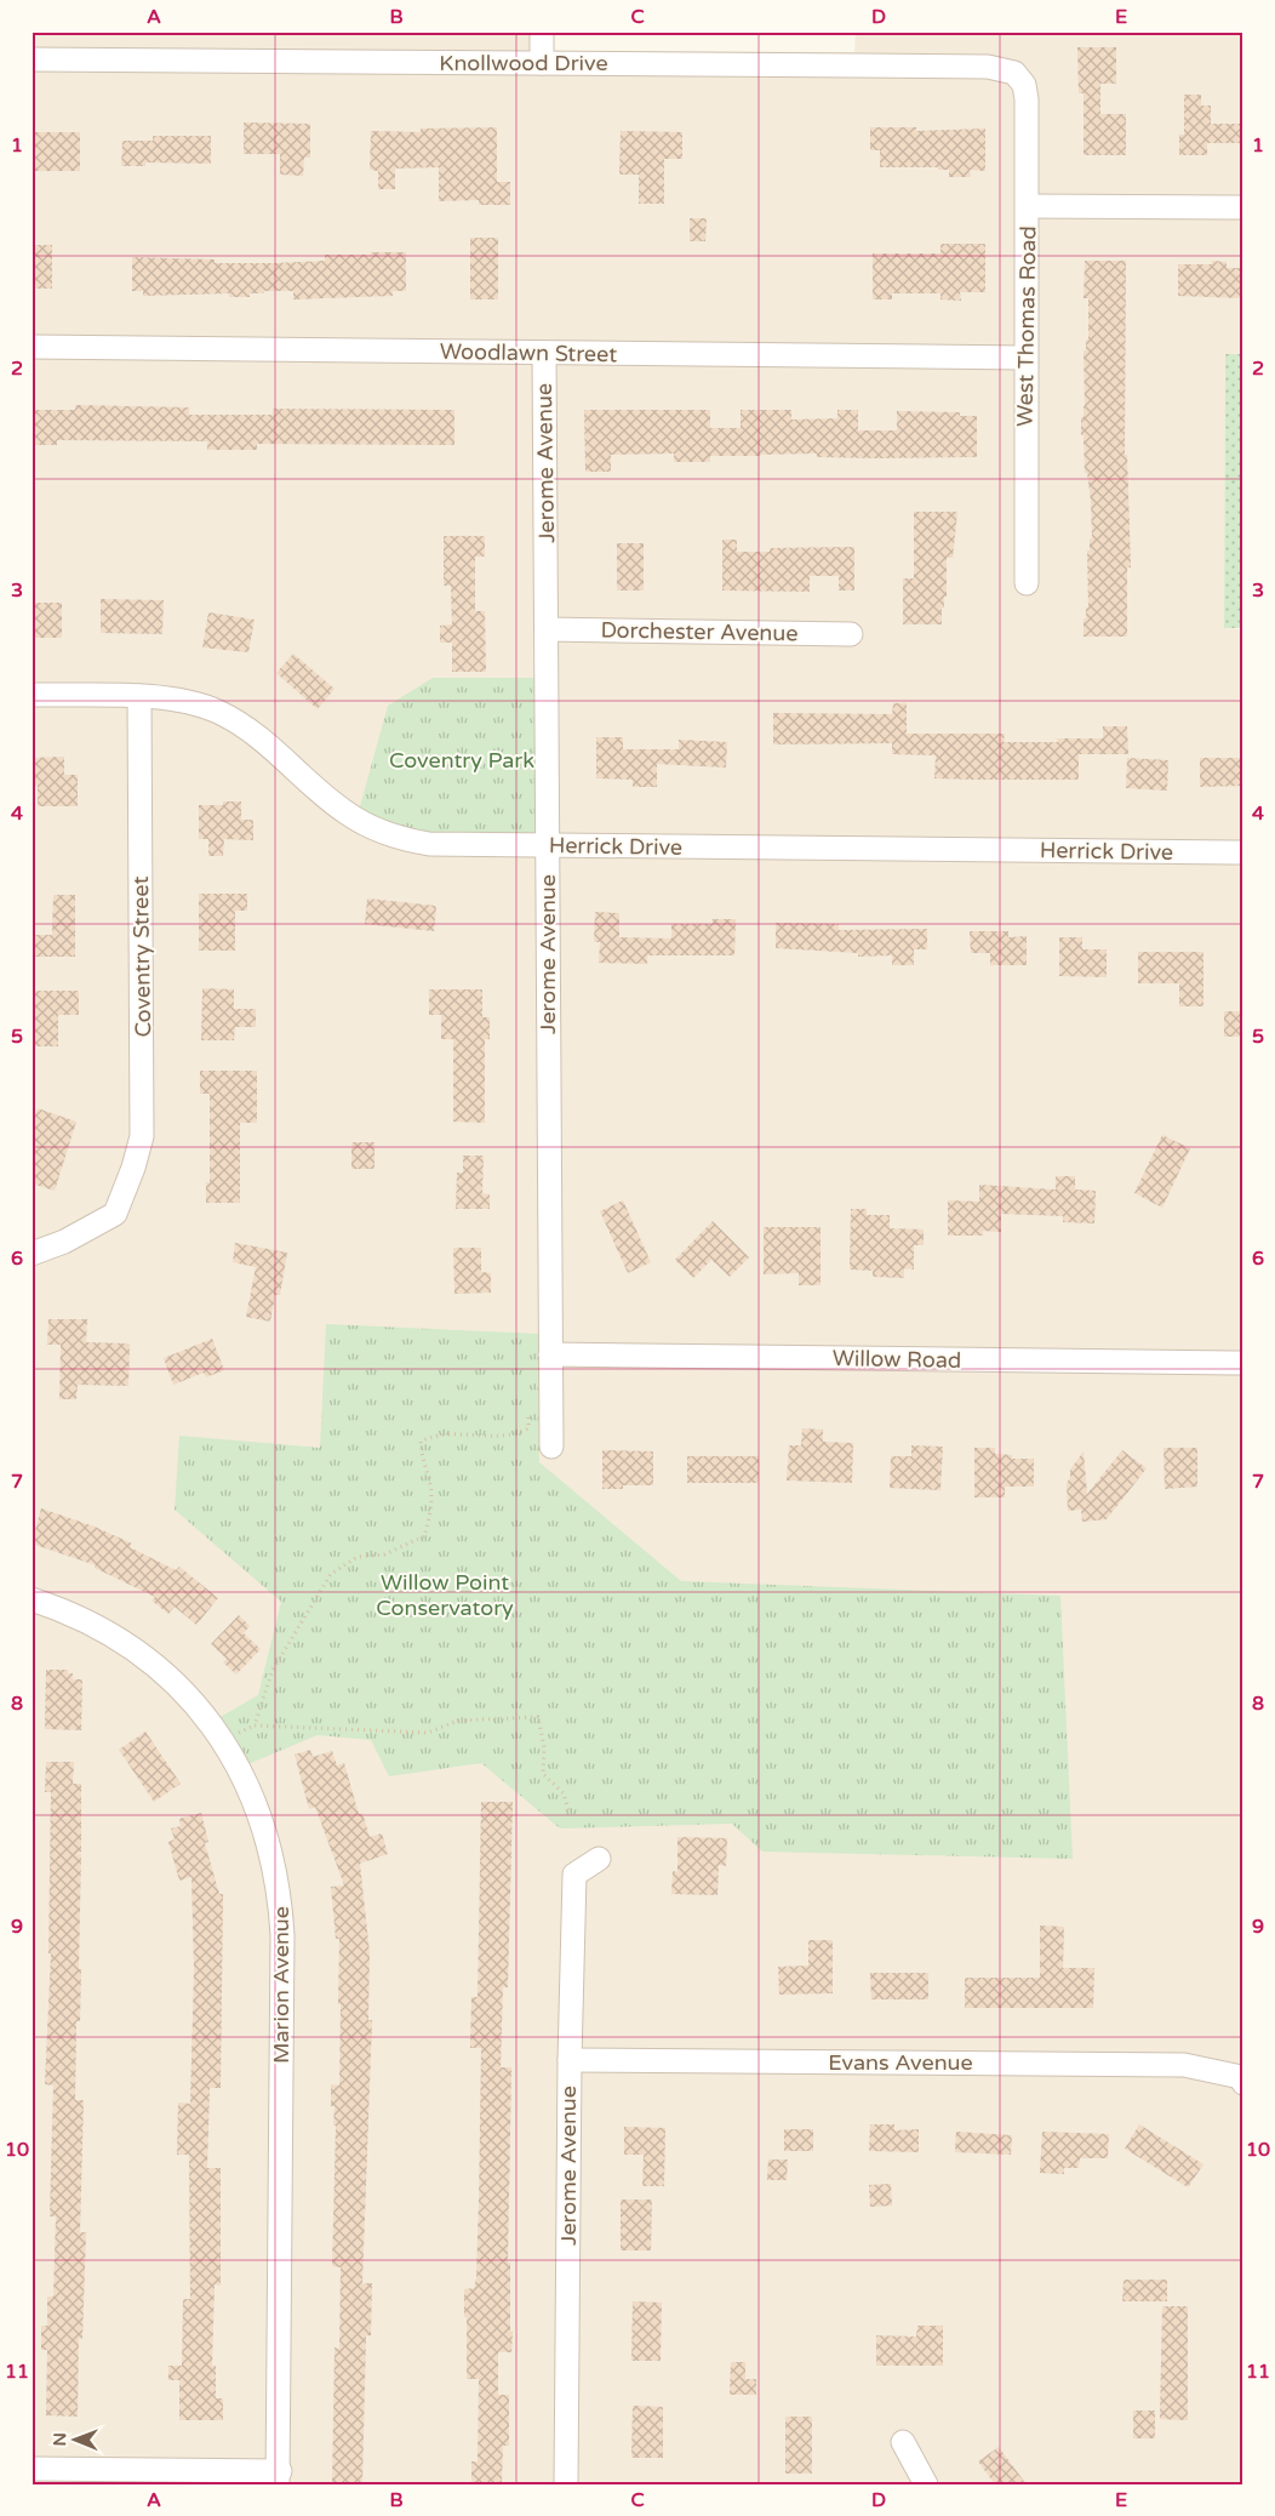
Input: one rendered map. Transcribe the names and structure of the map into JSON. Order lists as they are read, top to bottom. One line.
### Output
{"streets":{"street":["Knollwood Drive","West Thomas Road","Woodlawn Street","Jerome Avenue","Dorchester Avenue","Herrick Drive","Coventry Street","Willow Road","Marion Avenue","Evans Avenue"]},"crossings":[["Knollwood Drive","West Thomas Road"],["West Thomas Road","Woodlawn Street"],["Woodlawn Street","Jerome Avenue"],["Jerome Avenue","Dorchester Avenue"],["Jerome Avenue","Herrick Drive"],["Jerome Avenue","Willow Road"],["Jerome Avenue","Evans Avenue"],["Herrick Drive","Coventry Street"]],"parks":["Coventry Park","Willow Point Conservatory"],"north":"left","grid":{"columns":["A","B","C","D","E"],"rows":["1","2","3","4","5","6","7","8","9","10","11"]}}
